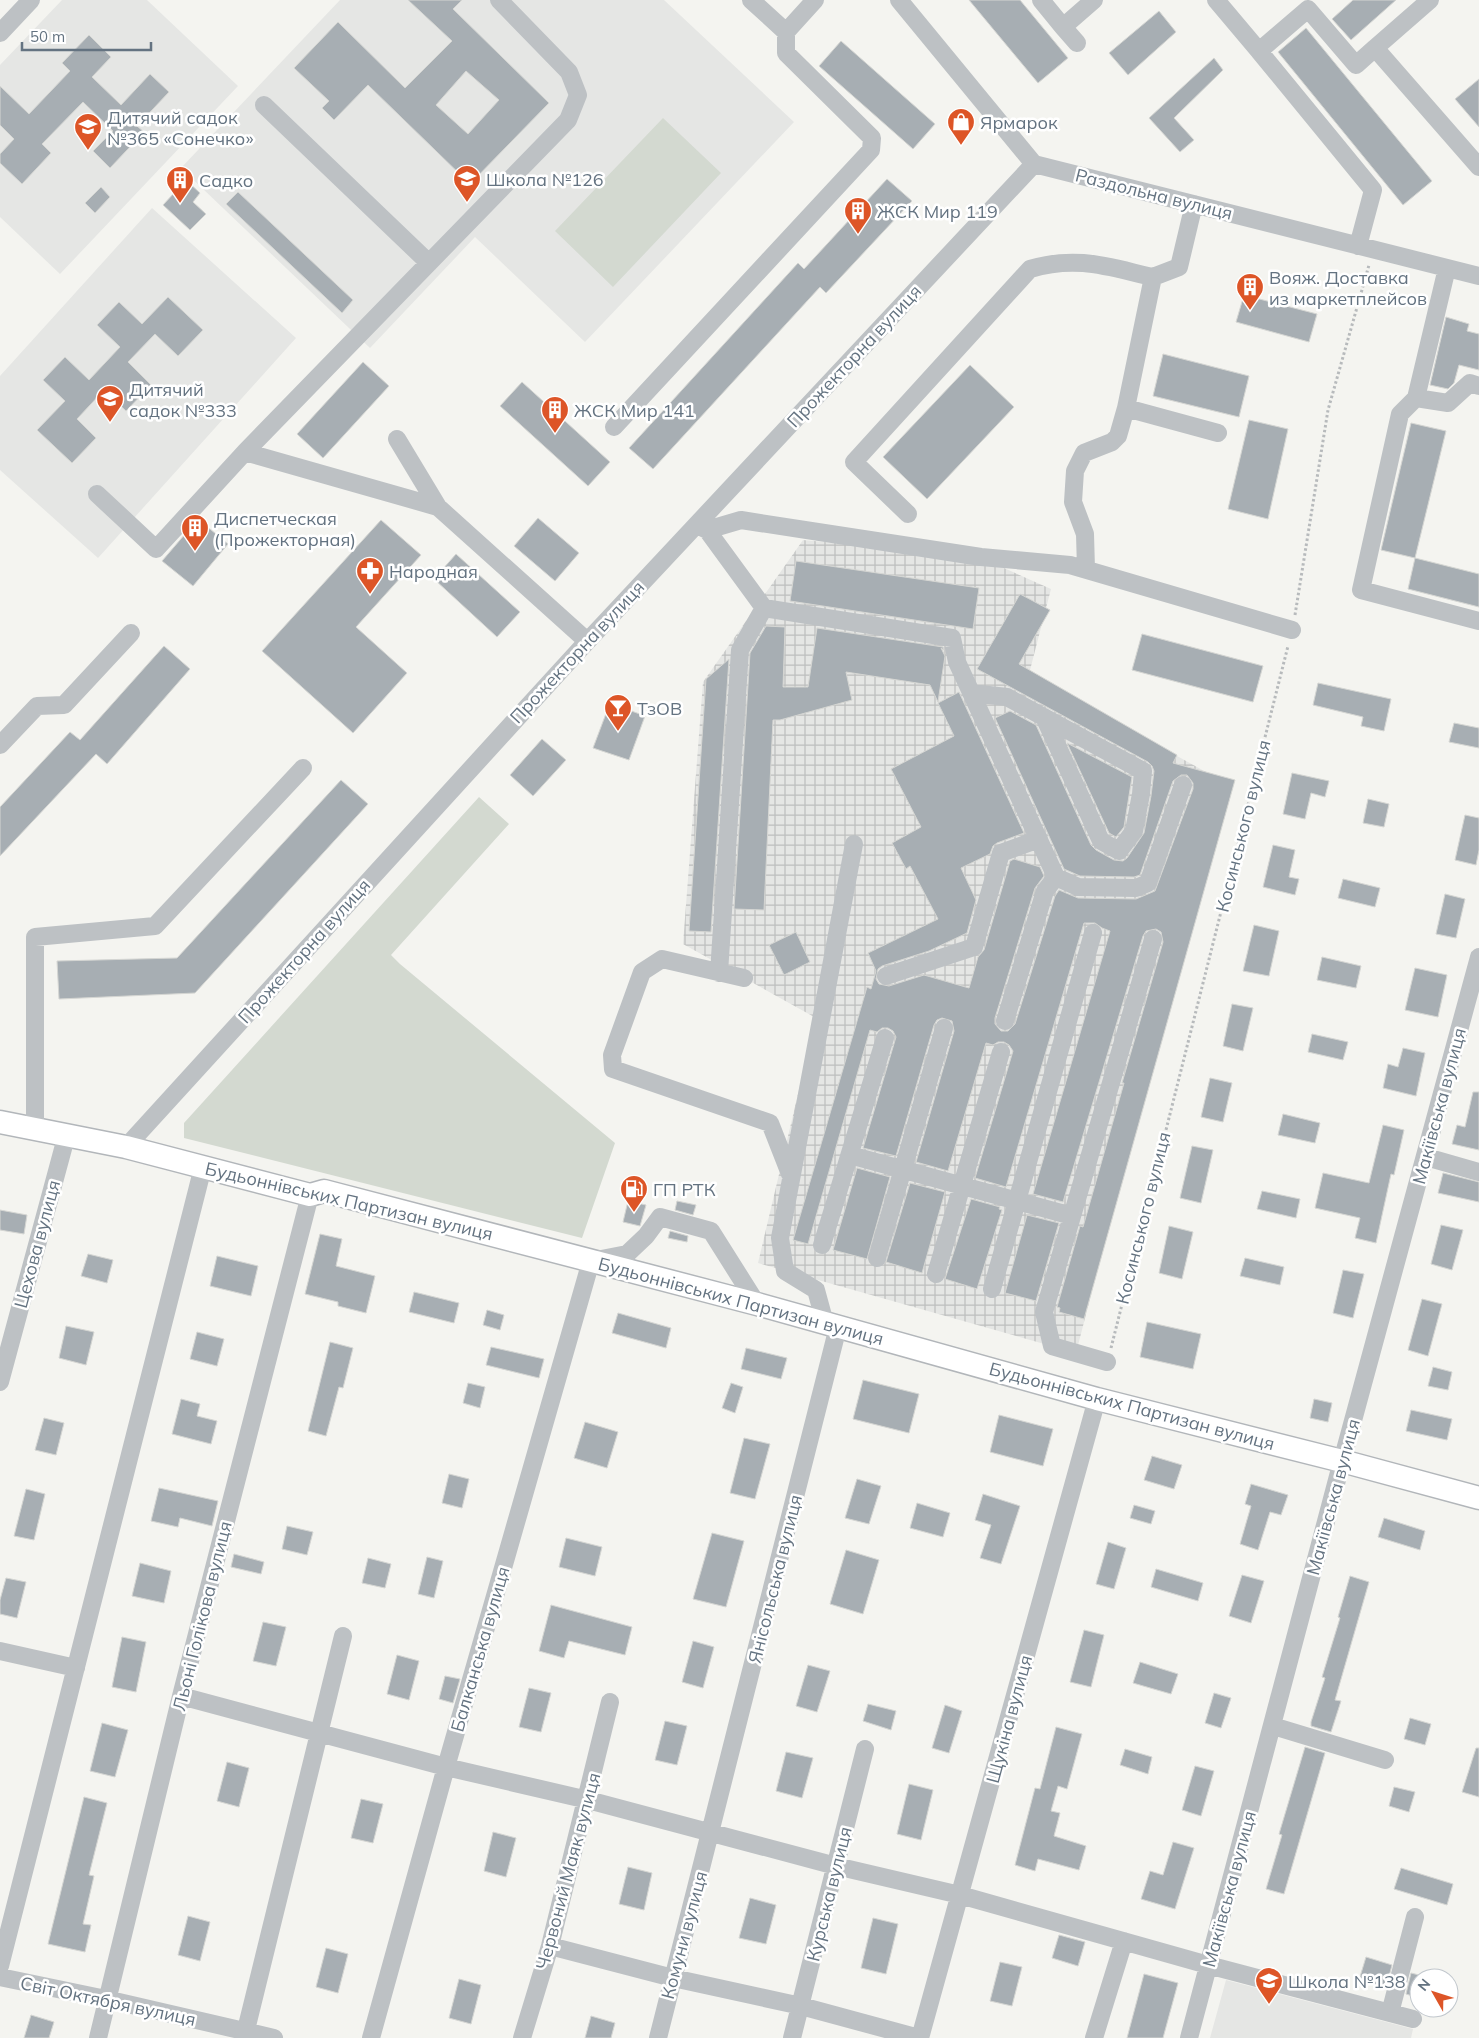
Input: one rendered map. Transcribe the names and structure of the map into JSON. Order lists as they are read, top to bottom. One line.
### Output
{"streets":{"main road":["Будьоннівських Партизан вулиця"],"street":["Раздольна вулиця","Прожекторна вулиця","Макіївська вулиця","Цехова вулиця","Янісольська вулиця","Льоні Голікова вулиця","Балканська вулиця","Щукіна вулиця","Червоний Маяк вулиця","Курська вулиця","Комуни вулиця","Світ Октября вулиця"],"path":["Косинського вулиця"]},"crossings":[["Раздольна вулиця","Прожекторна вулиця"],["Раздольна вулиця","Косинського вулиця"],["Прожекторна вулиця","Будьоннівських Партизан вулиця"],["Макіївська вулиця","Будьоннівських Партизан вулиця"],["Будьоннівських Партизан вулиця","Цехова вулиця"],["Будьоннівських Партизан вулиця","Янісольська вулиця"],["Будьоннівських Партизан вулиця","Льоні Голікова вулиця"],["Будьоннівських Партизан вулиця","Балканська вулиця"],["Будьоннівських Партизан вулиця","Щукіна вулиця"],["Янісольська вулиця","Комуни вулиця"],["Льоні Голікова вулиця","Світ Октября вулиця"]],"places":{"shop":["Ярмарок"],"school or university":["Дитячий садок №365 «Сонечко»","Школа №126","Дитячий садок №333","Школа №138"],"building":["Садко","ЖСК Мир 119","Вояж. Доставка из маркетплейсов","ЖСК Мир 141","Диспетческая (Прожекторная)"],"pharmacy":["Народная"],"bar":["ТзОВ"],"fuel station":["ГП РТК"]},"scale_bar":"50 m","north":"top left"}
